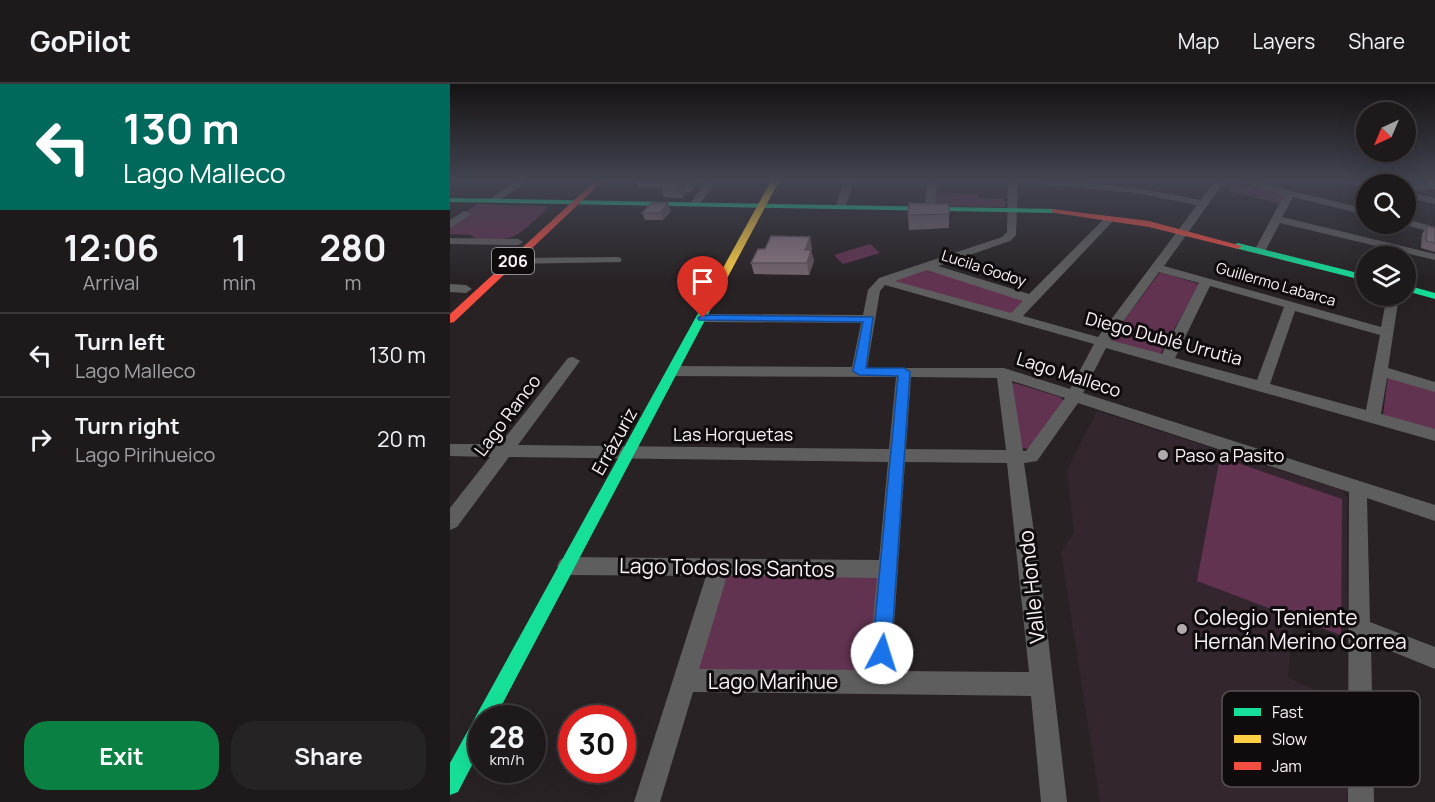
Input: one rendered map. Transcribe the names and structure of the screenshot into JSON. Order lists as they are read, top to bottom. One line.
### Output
{"streets":{"main road":["206","Errázuriz"],"street":["Lucila Godoy","Guillermo Labarca","Diego Dublé Urrutia","Lago Malleco","Lago Ranco","Las Horquetas","Lago Todos los Santos","Valle Hondo","Lago Marihue"]},"crossings":[["Lago Malleco","Errázuriz"],["Lago Malleco","Valle Hondo"],["Lago Ranco","Las Horquetas"],["Las Horquetas","Errázuriz"],["Las Horquetas","Valle Hondo"],["Errázuriz","Lago Todos los Santos"],["Valle Hondo","Lago Marihue"]],"places":["Paso a Pasito","Colegio Teniente Hernán Merino Correa"],"legend":["Fast","Slow","Jam"],"north":"bottom left","page":{"header":"GoPilot","nav":["Map","Layers","Share"],"turn":["130 m","Lago Malleco"],"eta":["12:06","Arrival","1","min","280","m"],"list":[{"name":"Turn left","note":"Lago Malleco","value":"130 m"},{"name":"Turn right","note":"Lago Pirihueico","value":"20 m"}],"speed":"28 km/h","limit":"30","buttons":["Exit","Share"]}}
